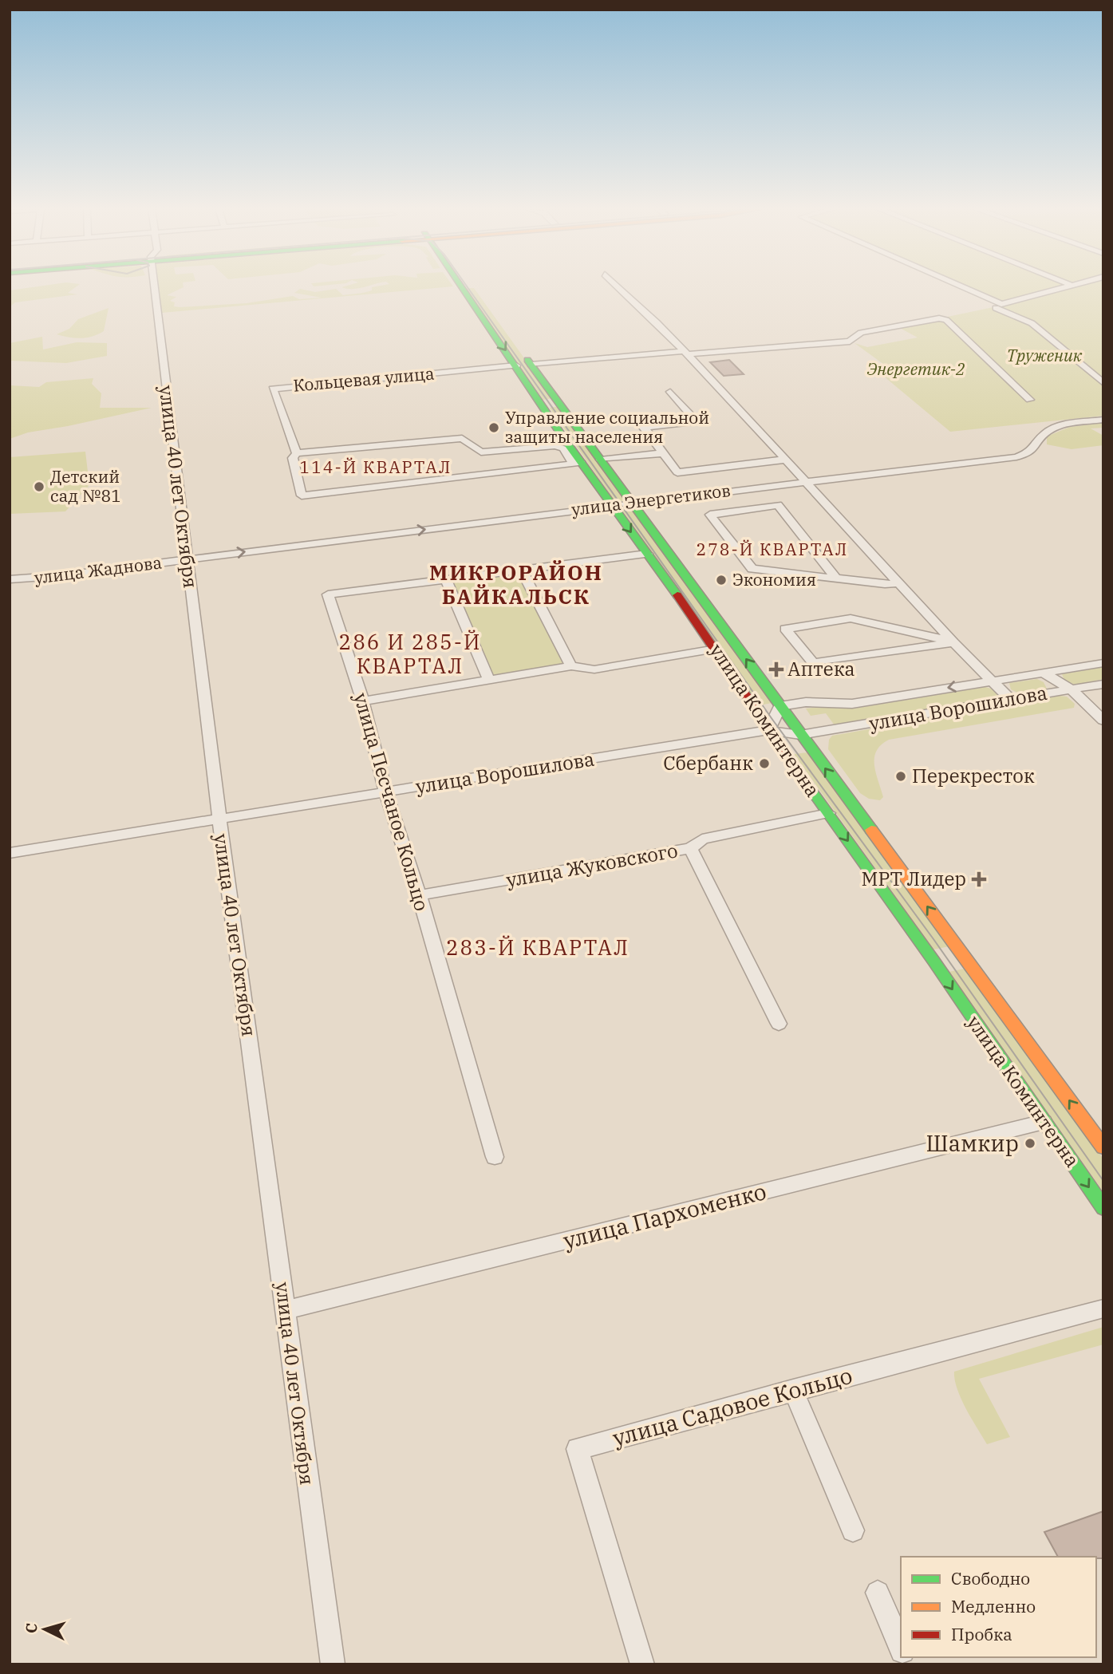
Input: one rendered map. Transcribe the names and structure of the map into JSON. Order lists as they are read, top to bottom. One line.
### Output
{"streets":{"street":["Кольцевая улица","улица 40 лет Октября","улица Энергетиков","улица Жаднова","улица Ворошилова","улица Коминтерна","улица Песчаное Кольцо","улица Жуковского","улица Пархоменко","улица Садовое Кольцо"]},"crossings":[["Кольцевая улица","улица Коминтерна"],["улица 40 лет Октября","улица Энергетиков"],["улица 40 лет Октября","улица Жаднова"],["улица 40 лет Октября","улица Ворошилова"],["улица 40 лет Октября","улица Пархоменко"],["улица Энергетиков","улица Жаднова"],["улица Энергетиков","улица Коминтерна"],["улица Ворошилова","улица Коминтерна"],["улица Ворошилова","улица Песчаное Кольцо"],["улица Коминтерна","улица Песчаное Кольцо"],["улица Коминтерна","улица Жуковского"],["улица Коминтерна","улица Пархоменко"],["улица Песчаное Кольцо","улица Жуковского"]],"districts":["114-Й КВАРТАЛ","278-Й КВАРТАЛ","МИКРОРАЙОН БАЙКАЛЬСК","286 И 285-Й КВАРТАЛ","283-Й КВАРТАЛ"],"parks":["Труженик","Энергетик-2"],"places":{"other":["Управление социальной защиты населения","Детский сад №81","Экономия","Сбербанк","Перекресток","Шамкир"],"health":["Аптека","МРТ Лидер"]},"legend":["Свободно","Медленно","Пробка"],"north":"left"}
